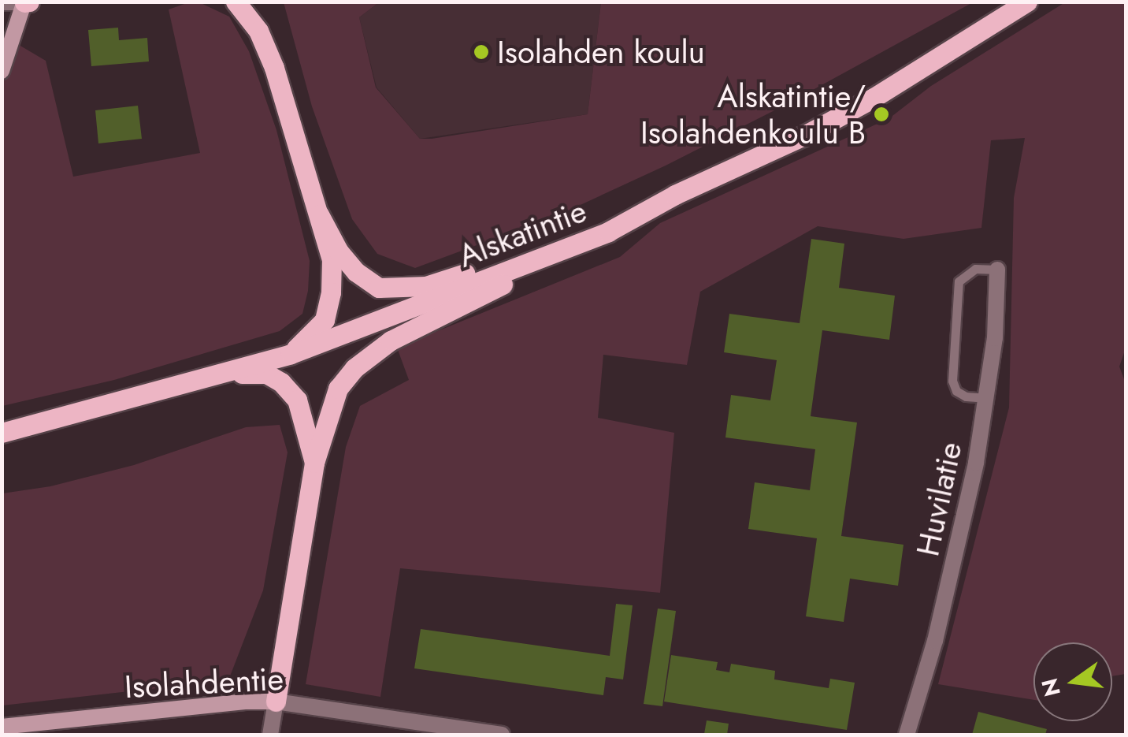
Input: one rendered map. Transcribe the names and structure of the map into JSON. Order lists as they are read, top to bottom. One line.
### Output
{"streets":{"main road":["Alskatintie"],"street":["Huvilatie","Isolahdentie"]},"places":["Isolahden koulu","Alskatintie/ Isolahdenkoulu B"],"north":"left"}
